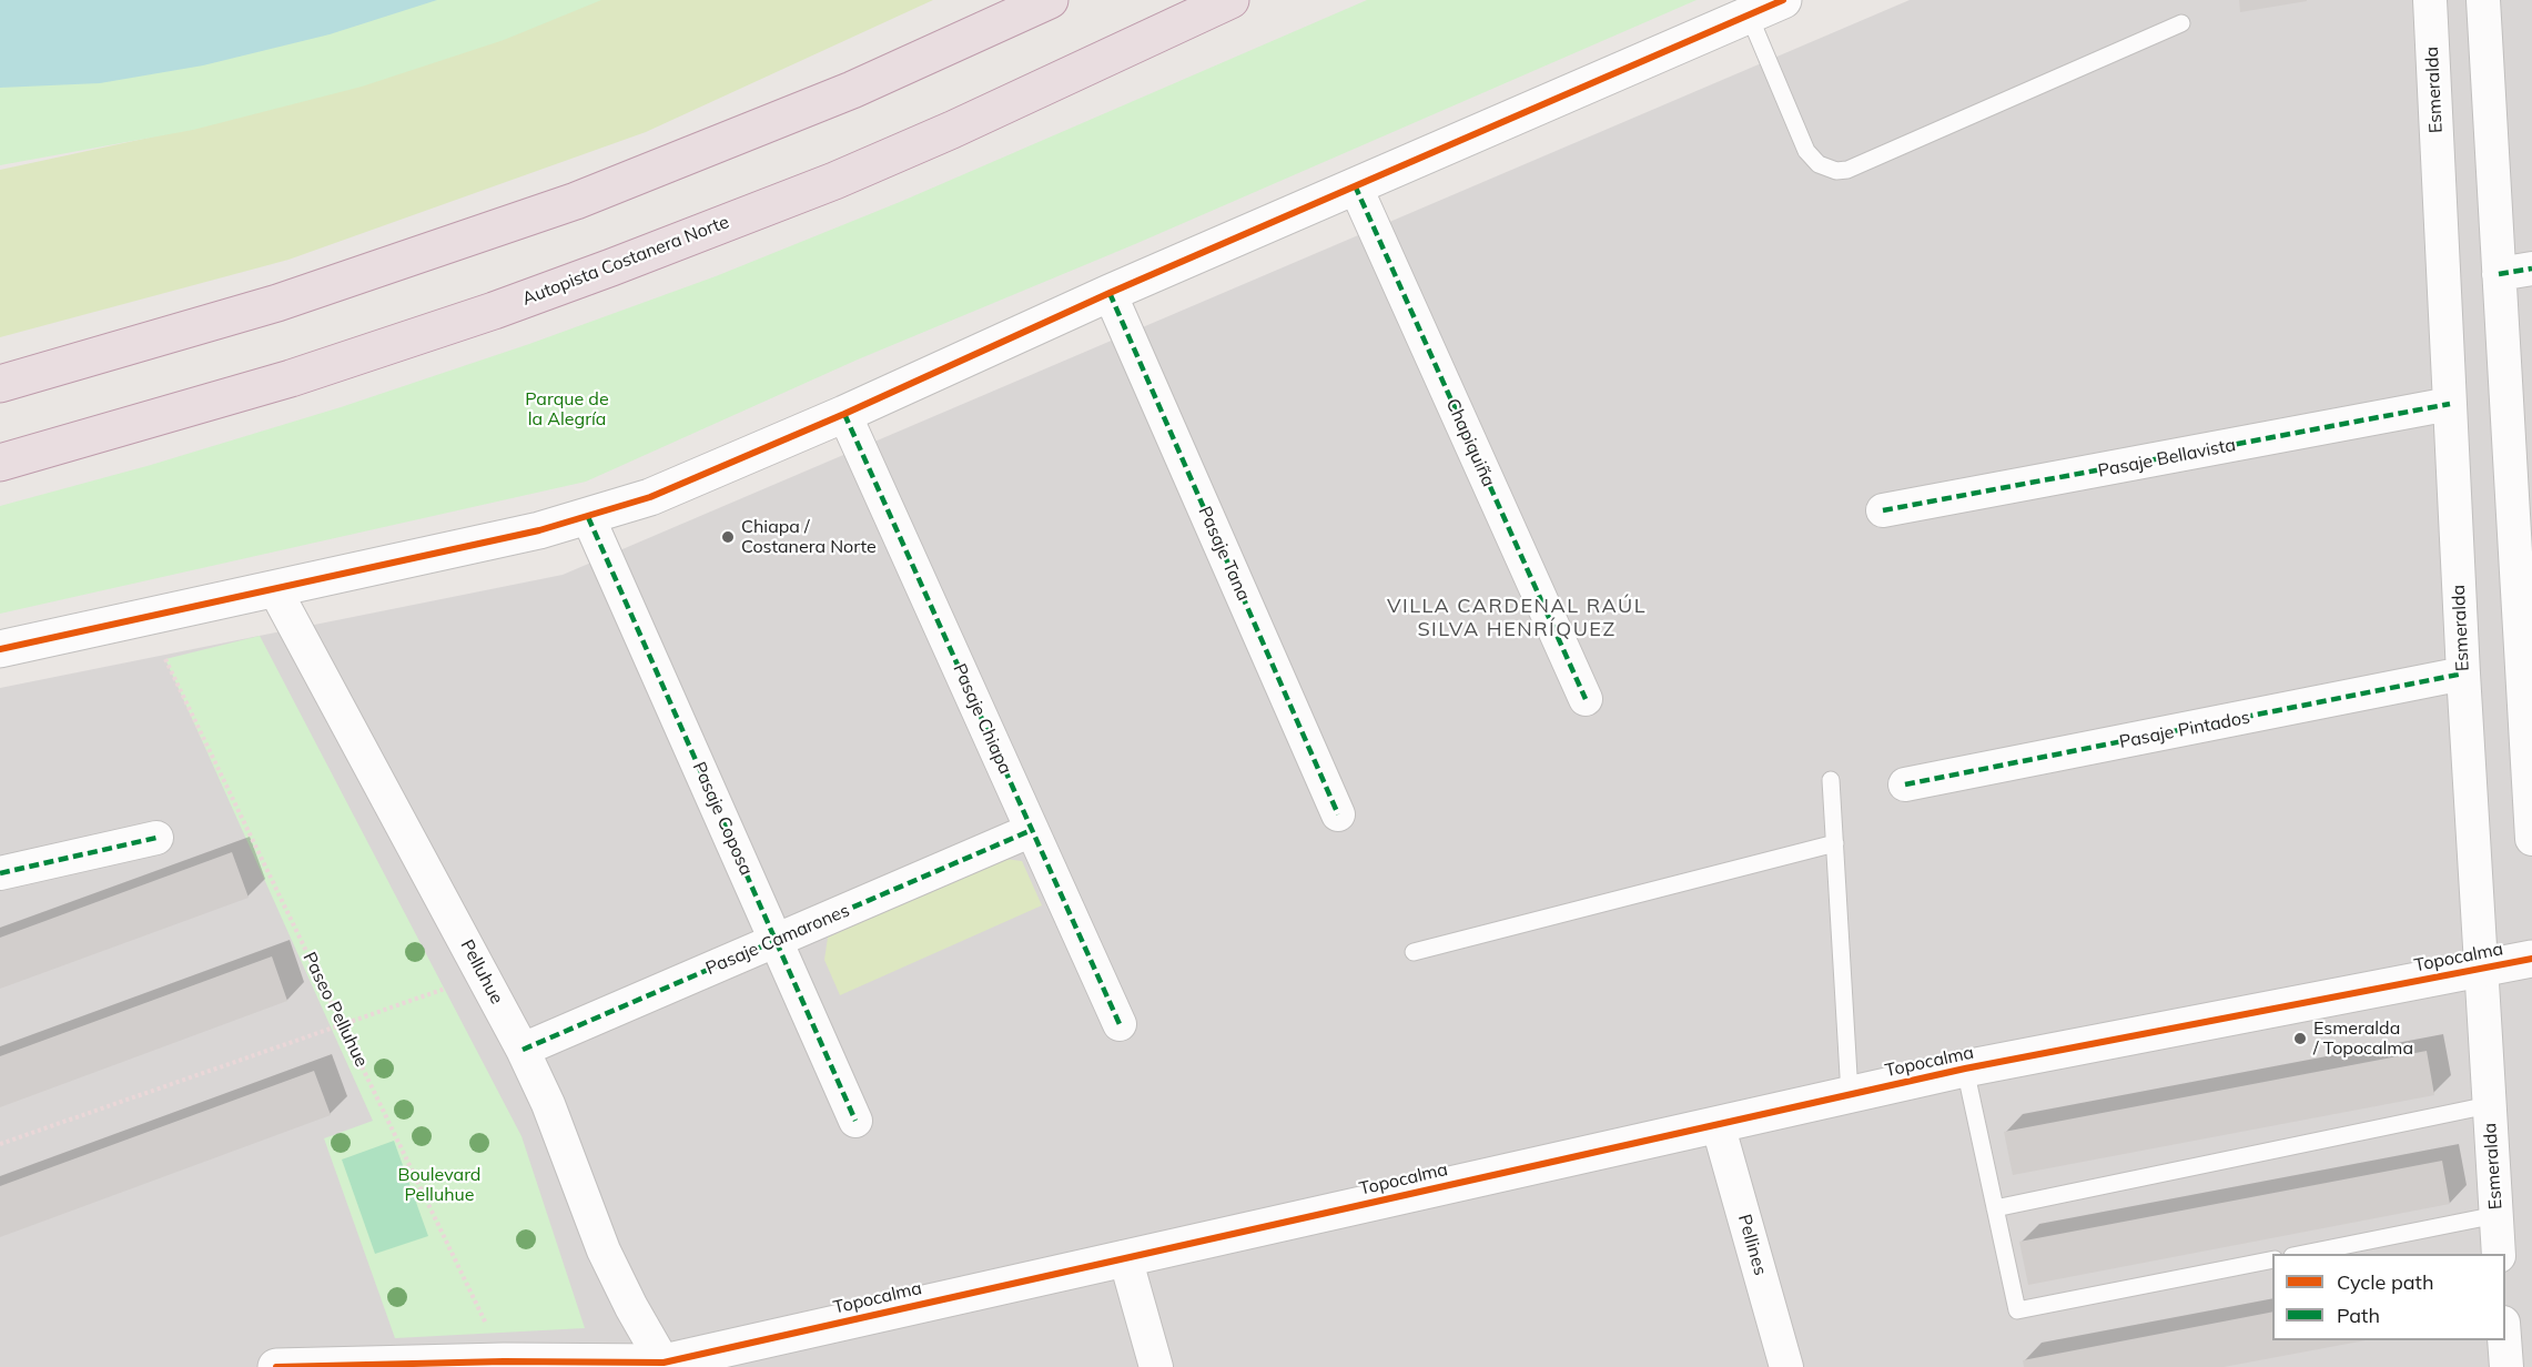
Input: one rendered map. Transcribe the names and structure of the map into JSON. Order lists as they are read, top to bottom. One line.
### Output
{"streets":{"highway":["Autopista Costanera Norte"],"street":["Esmeralda","Chapiquiña","Pasaje Bellavista","Pasaje Tana","Pasaje Chiapa","Pasaje Pintados","Pasaje Coposa","Pasaje Camarones","Topocalma","Pelluhue","Pellines"],"path":["Paseo Pelluhue"]},"crossings":[["Esmeralda","Pasaje Bellavista"],["Esmeralda","Pasaje Pintados"],["Esmeralda","Topocalma"],["Pasaje Chiapa","Pasaje Camarones"],["Pasaje Coposa","Pasaje Camarones"],["Pasaje Camarones","Pelluhue"],["Topocalma","Pelluhue"],["Topocalma","Paseo Pelluhue"],["Topocalma","Pellines"]],"districts":["VILLA CARDENAL RAÚL SILVA HENRÍQUEZ"],"parks":["Parque de la Alegría","Boulevard Pelluhue"],"places":["Chiapa / Costanera Norte","Esmeralda / Topocalma"],"legend":["Cycle path","Path"]}
